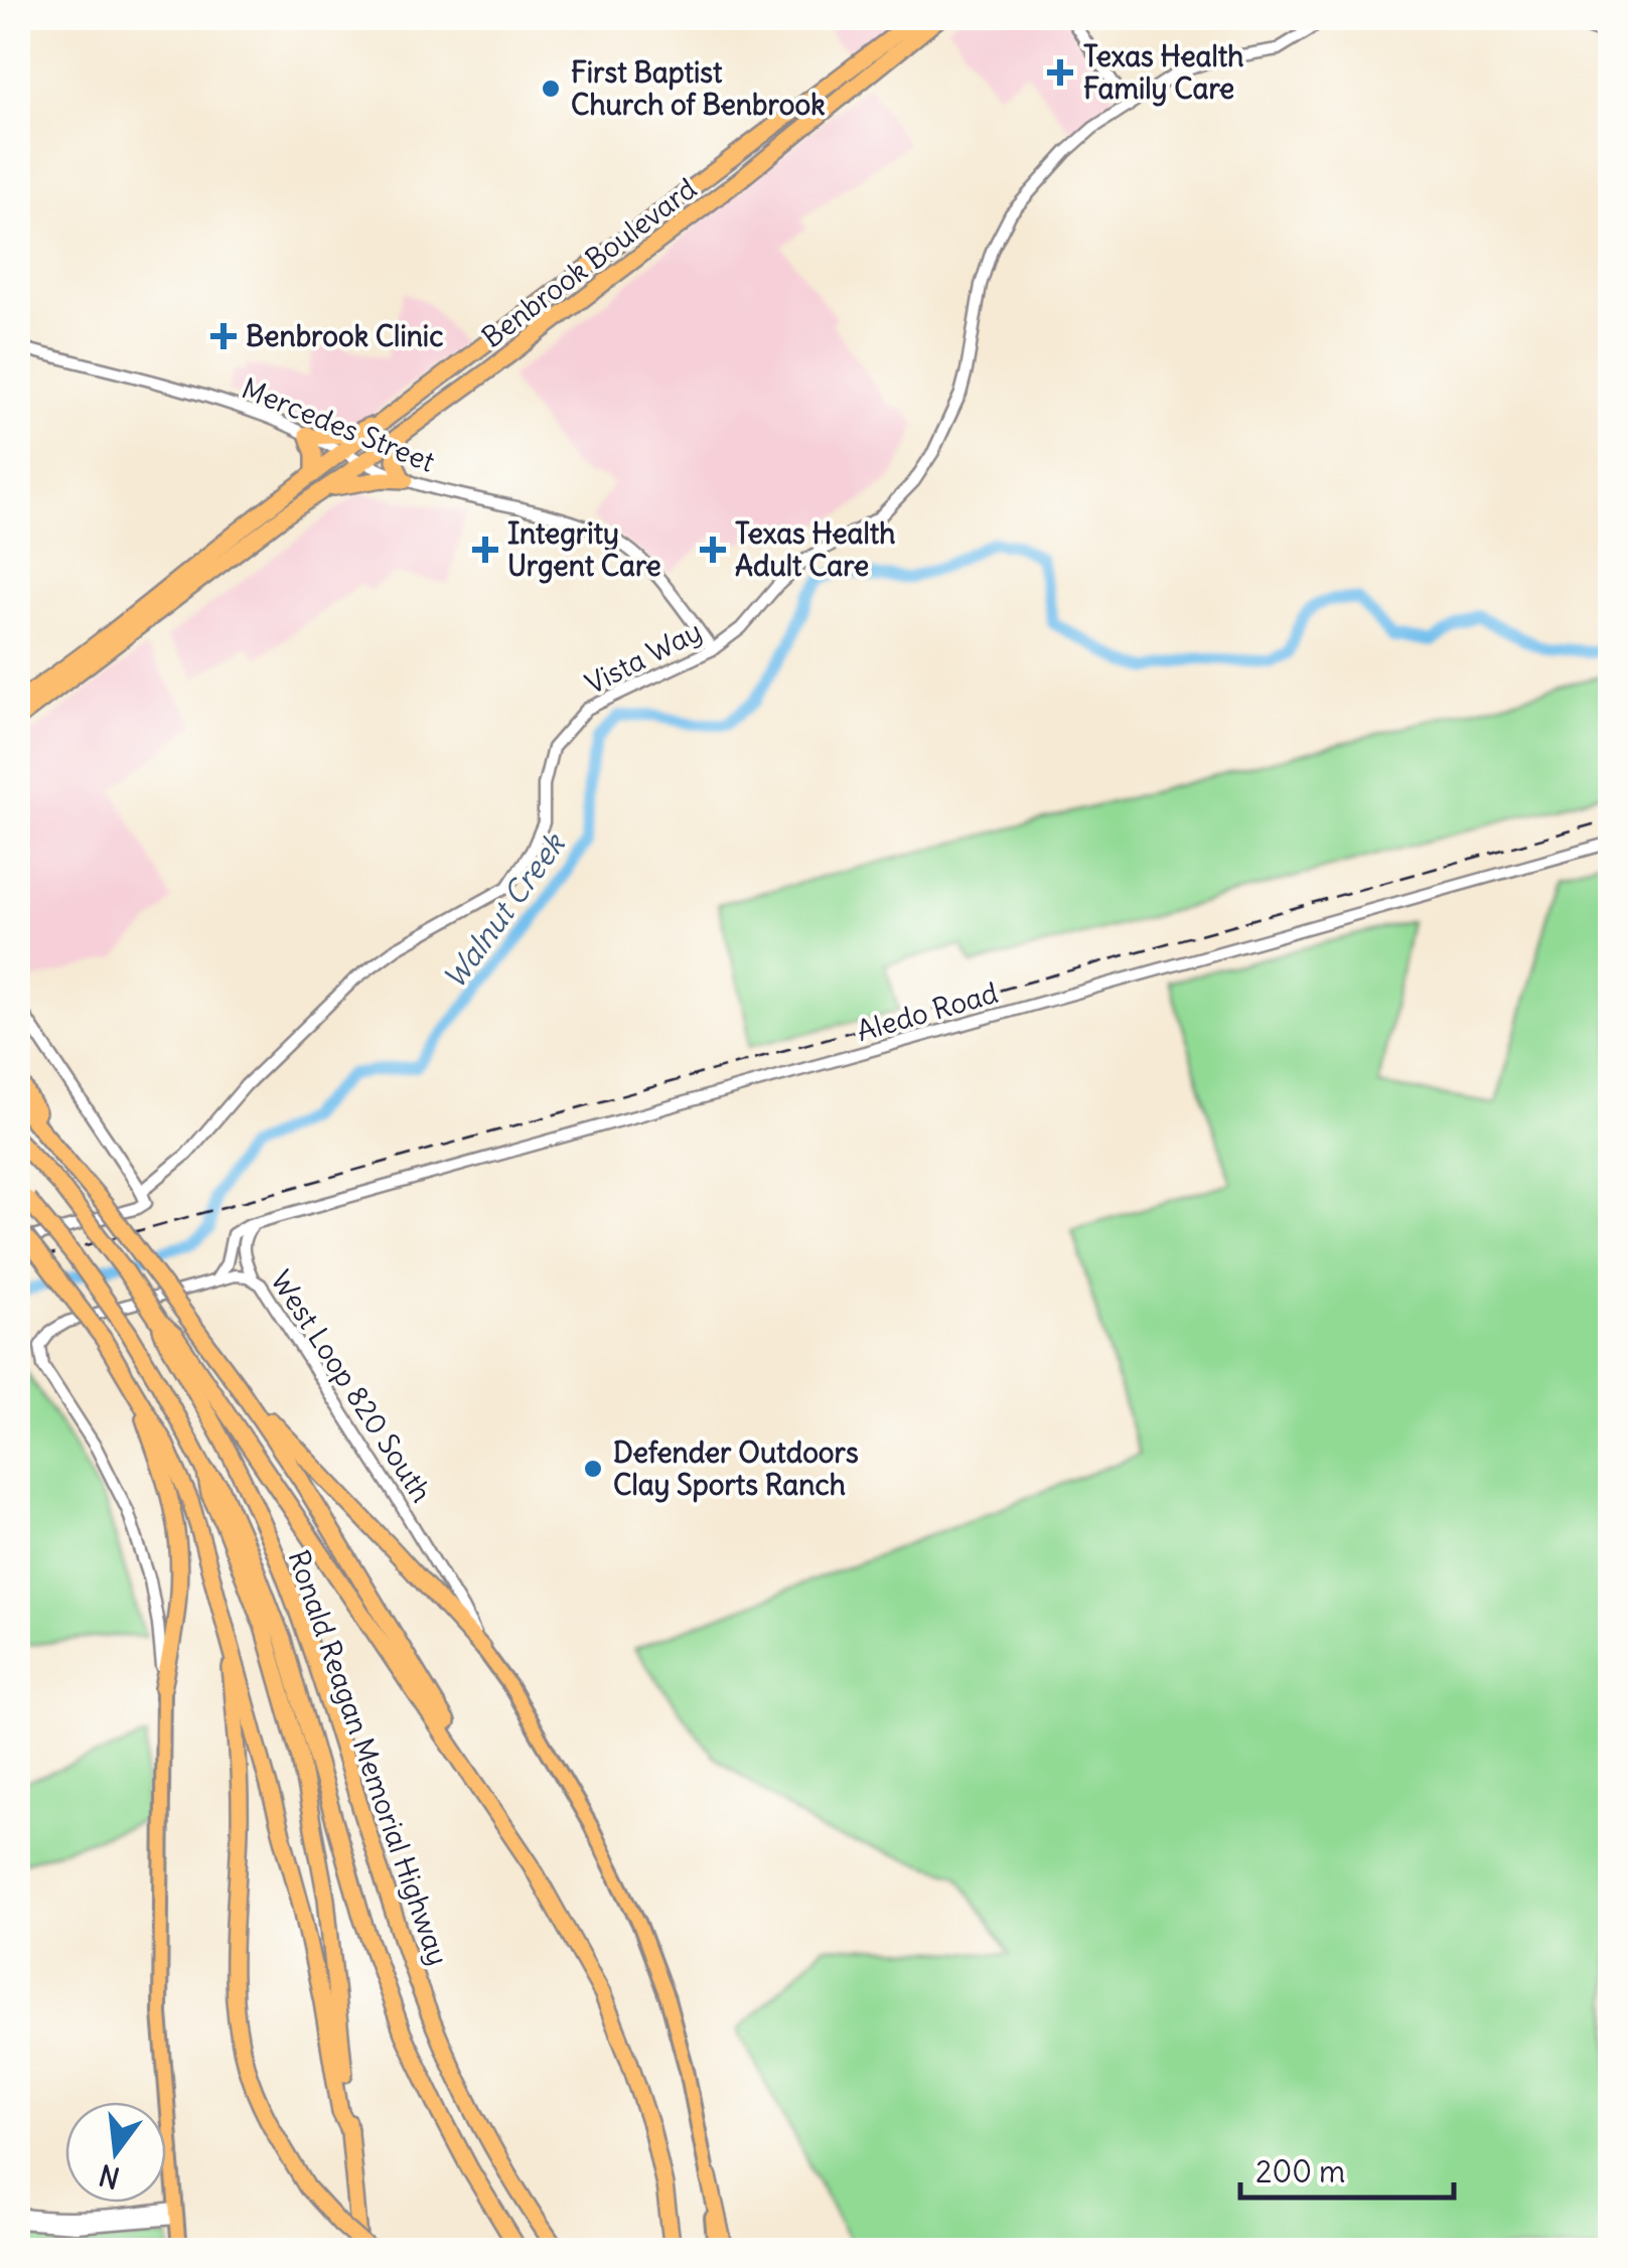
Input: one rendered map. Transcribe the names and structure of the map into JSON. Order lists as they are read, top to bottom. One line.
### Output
{"streets":{"highway":["Benbrook Boulevard","Ronald Reagan Memorial Highway"],"main road":["West Loop 820 South"],"street":["Mercedes Street","Vista Way","Aledo Road"]},"crossings":[["Benbrook Boulevard","Mercedes Street"],["Mercedes Street","Vista Way"]],"water":["Walnut Creek"],"places":{"health":["Texas Health Family Care","Benbrook Clinic","Integrity Urgent Care","Texas Health Adult Care"],"other":["First Baptist Church of Benbrook","Defender Outdoors Clay Sports Ranch"]},"scale_bar":"200 m","north":"bottom"}
